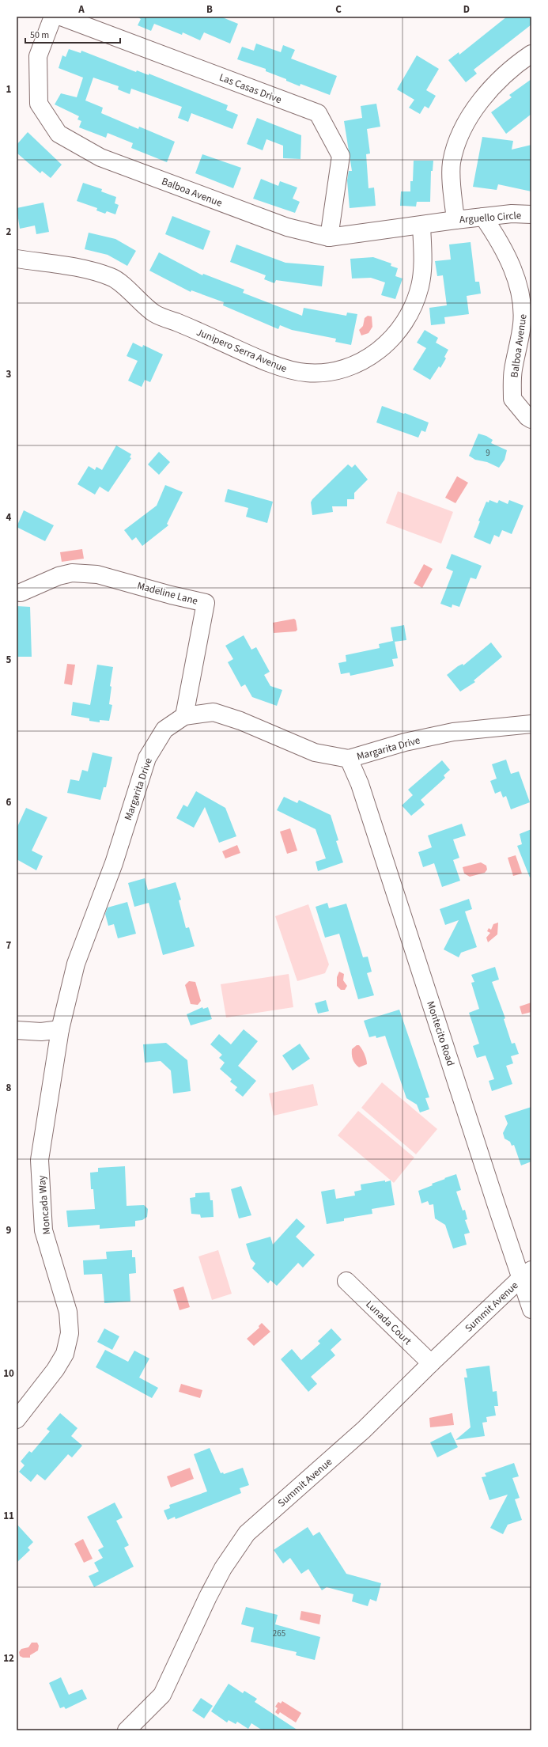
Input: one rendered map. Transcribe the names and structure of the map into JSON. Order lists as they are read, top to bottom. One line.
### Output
{"streets":{"street":["Las Casas Drive","Balboa Avenue","Arguello Circle","Junipero Serra Avenue","Madeline Lane","Margarita Drive","Montecito Road","Moncada Way","Summit Avenue","Lunada Court"]},"crossings":[["Las Casas Drive","Balboa Avenue"],["Balboa Avenue","Arguello Circle"],["Balboa Avenue","Junipero Serra Avenue"],["Madeline Lane","Margarita Drive"],["Margarita Drive","Montecito Road"],["Margarita Drive","Moncada Way"],["Montecito Road","Summit Avenue"],["Summit Avenue","Lunada Court"]],"house_numbers":["9","265"],"scale_bar":"50 m","grid":{"columns":["A","B","C","D"],"rows":["1","2","3","4","5","6","7","8","9","10","11","12"]}}
